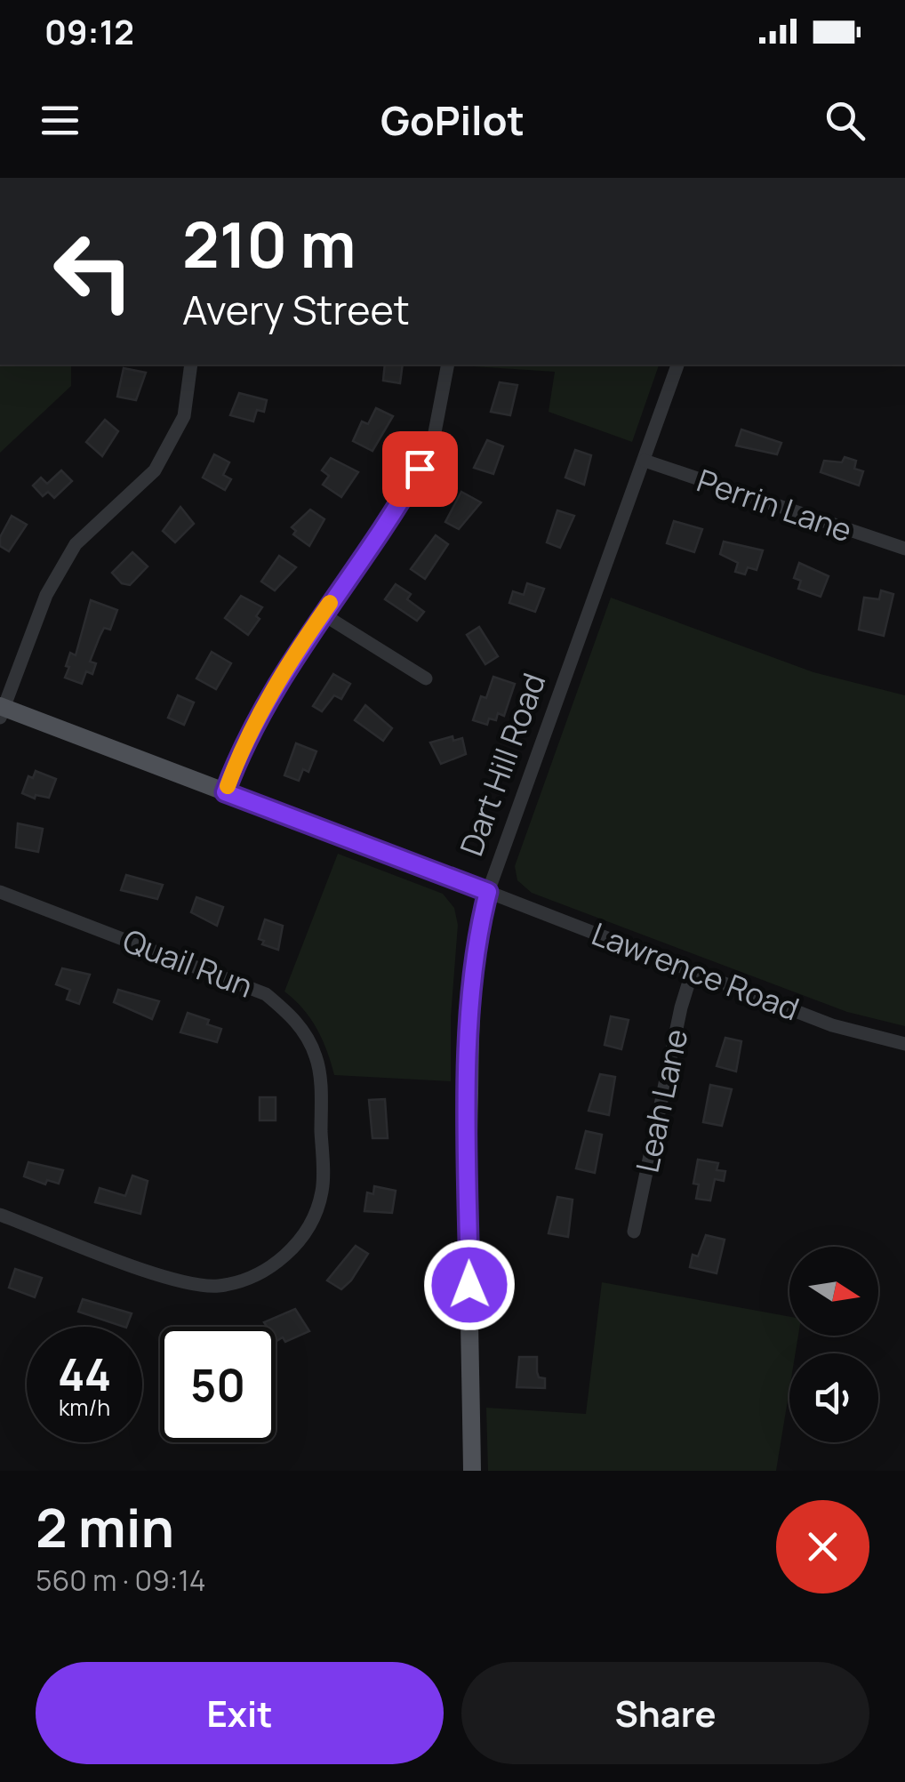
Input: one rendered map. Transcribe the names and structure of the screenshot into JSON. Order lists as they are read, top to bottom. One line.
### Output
{"streets":{"main road":["Dart Hill Road"],"street":["Perrin Lane","Quail Run","Lawrence Road","Leah Lane"]},"crossings":[["Perrin Lane","Dart Hill Road"],["Dart Hill Road","Lawrence Road"],["Lawrence Road","Leah Lane"]],"north":"right","page":{"status":"09:12","header":"GoPilot","turn":["210 m","Avery Street"],"speed":"44 km/h","limit":"50","heading":["2 min","560 m · 09:14"],"buttons":["Exit","Share"]}}
